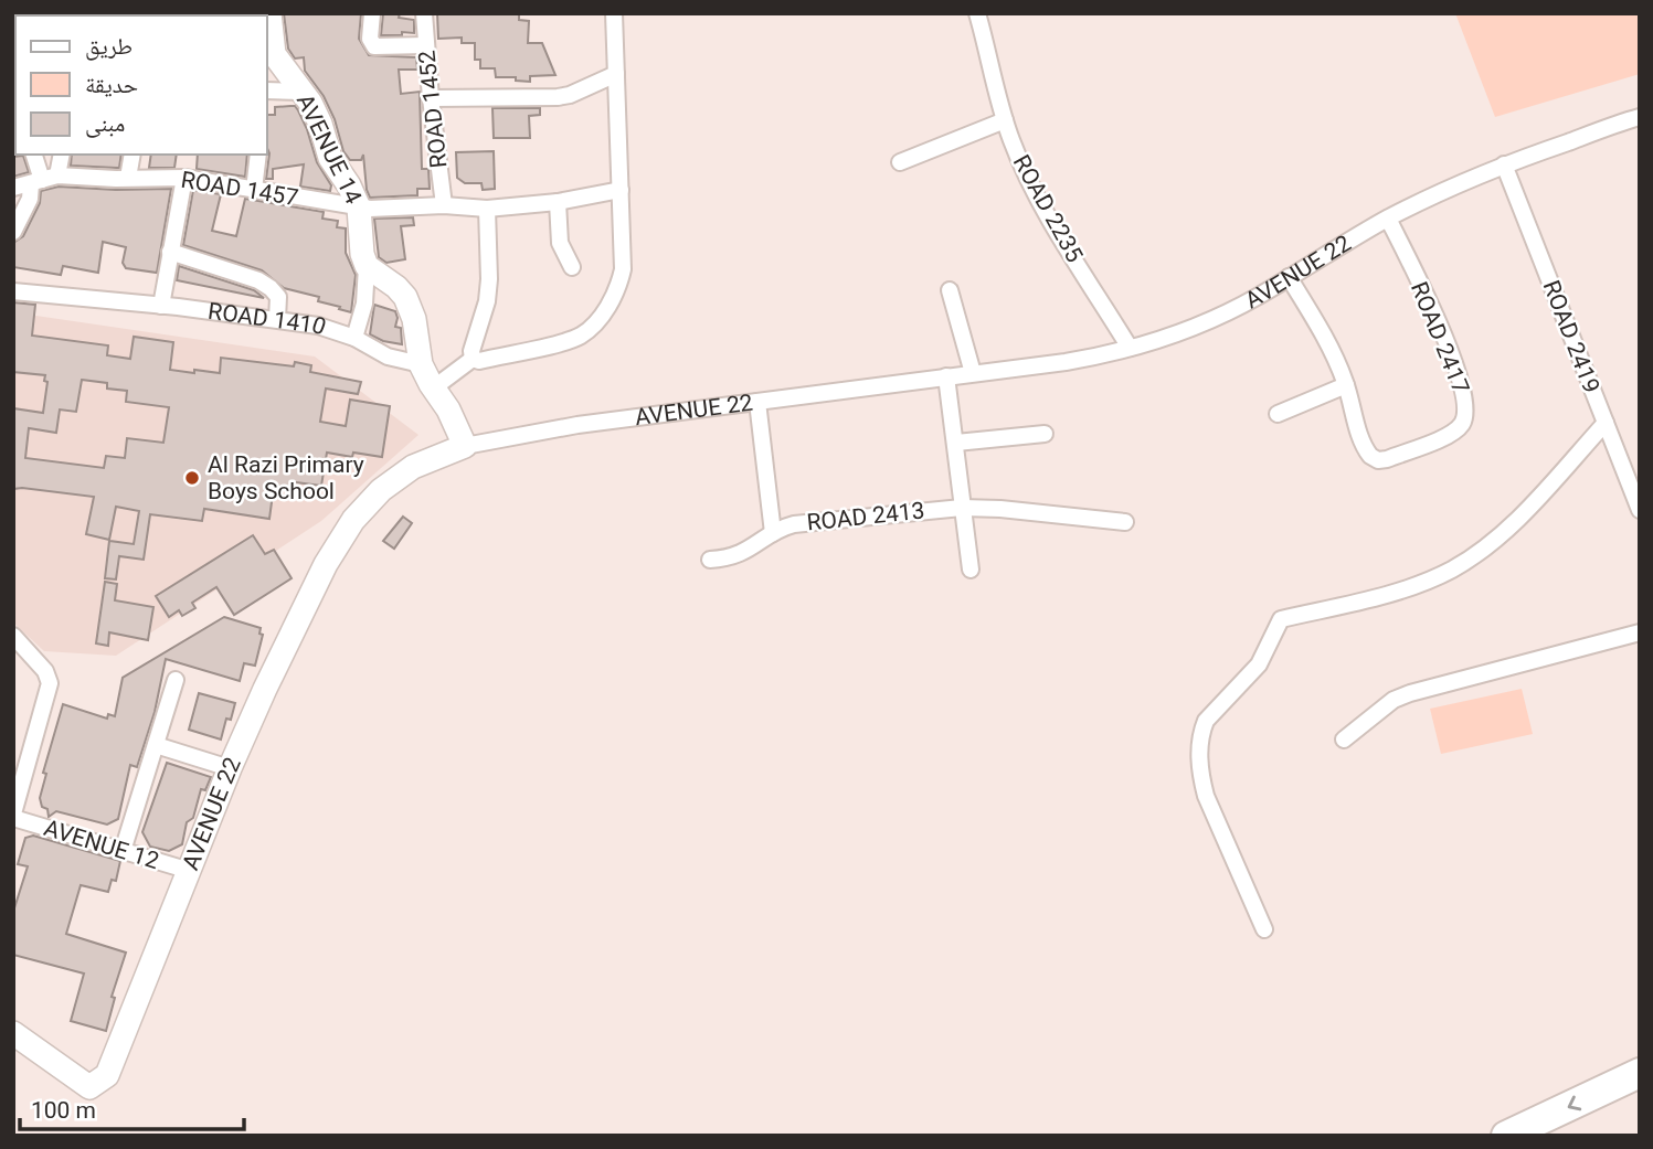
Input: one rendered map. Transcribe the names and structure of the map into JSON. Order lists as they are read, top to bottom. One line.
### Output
{"streets":{"street":["ROAD 1452","AVENUE 14","ROAD 1457","ROAD 2235","AVENUE 22","ROAD 1410","ROAD 2419","ROAD 2417","ROAD 2413","AVENUE 12"]},"crossings":[["ROAD 1452","ROAD 1457"],["AVENUE 14","ROAD 1457"],["ROAD 2235","AVENUE 22"],["AVENUE 22","ROAD 2419"],["AVENUE 22","ROAD 2417"],["AVENUE 22","AVENUE 12"]],"places":["Al Razi Primary Boys School"],"legend":["طريق","حديقة","مبنى"],"scale_bar":"100 m"}
